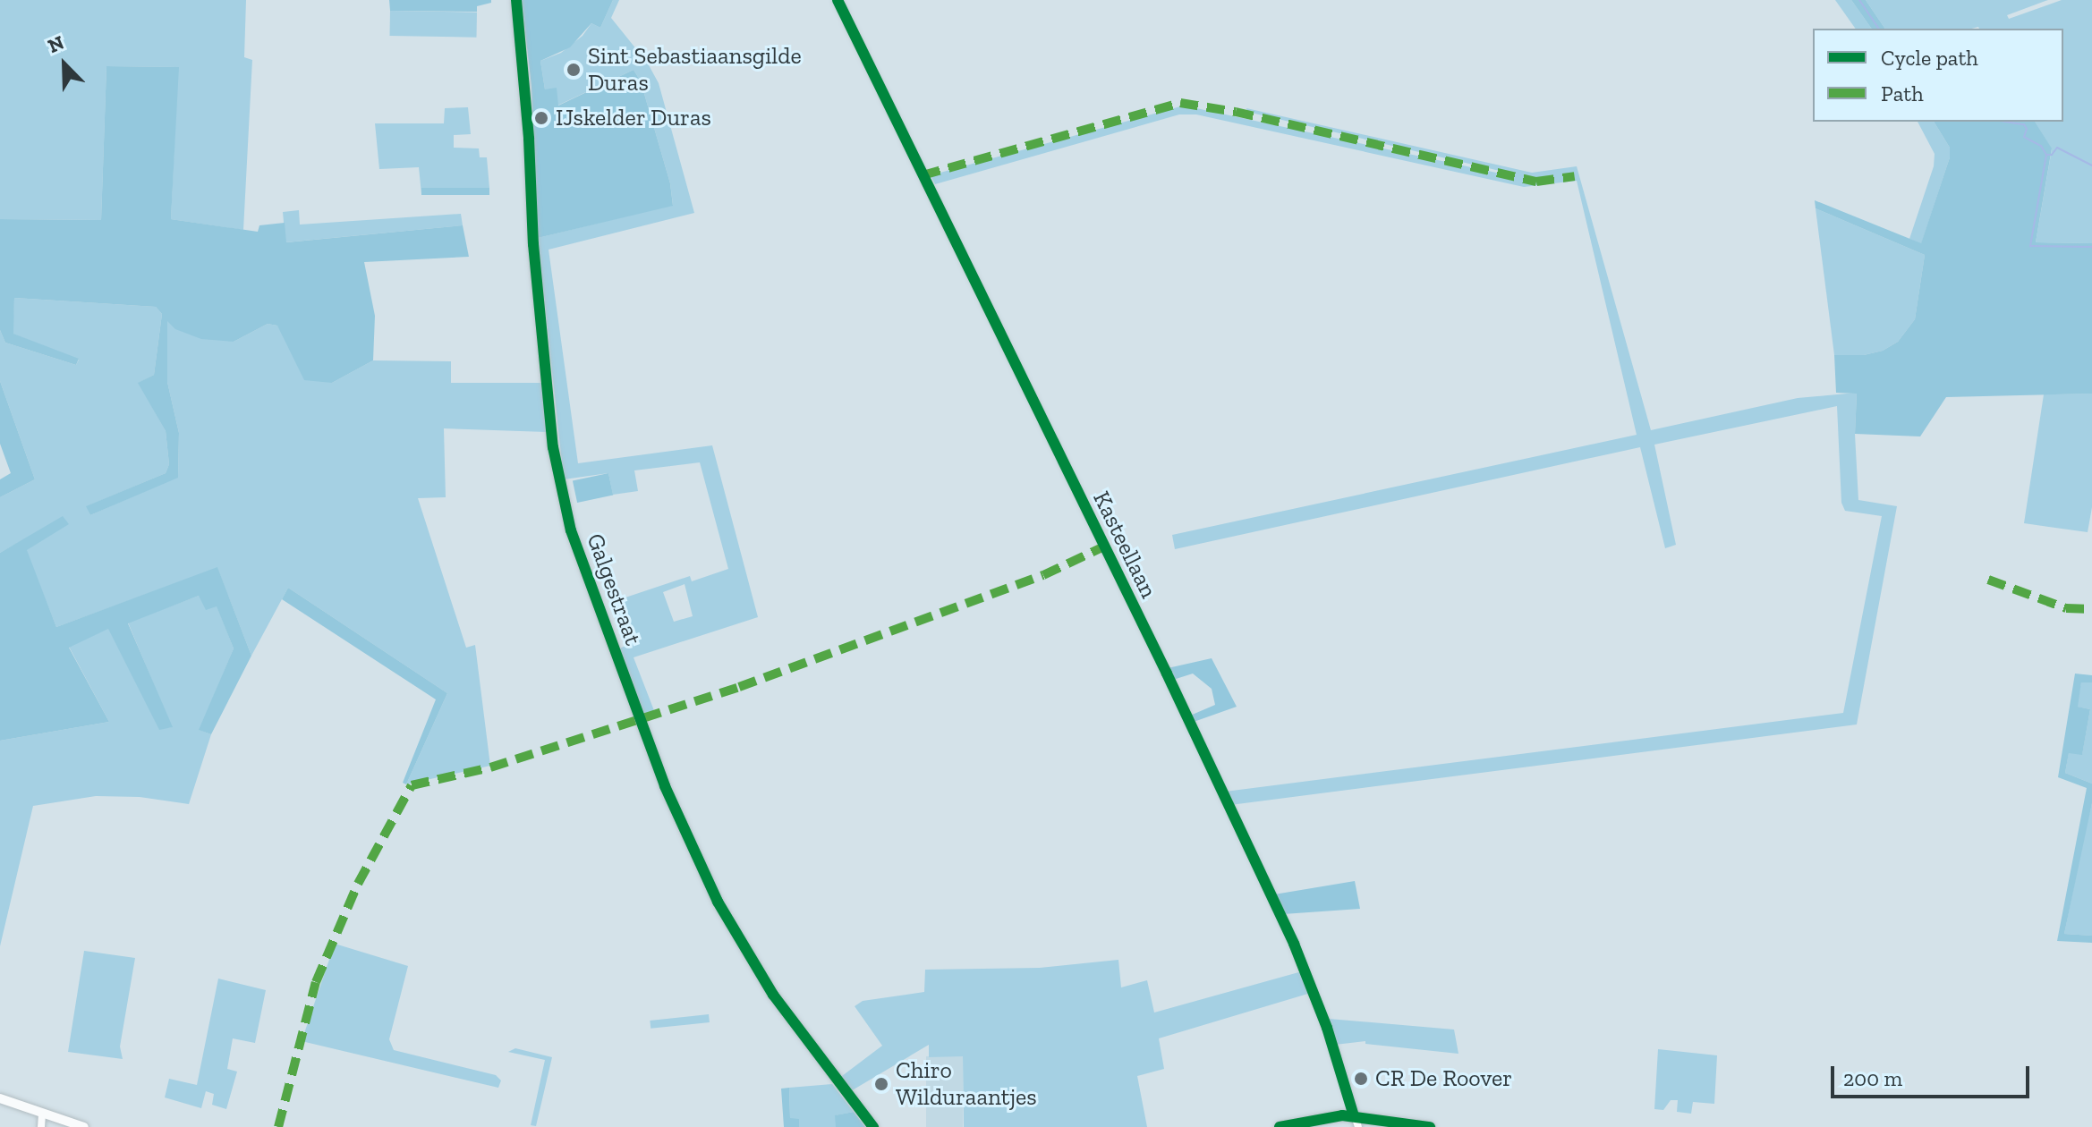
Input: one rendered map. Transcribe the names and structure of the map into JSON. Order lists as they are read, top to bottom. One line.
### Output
{"streets":{"street":["Kasteellaan","Galgestraat"]},"places":["Sint Sebastiaansgilde Duras","IJskelder Duras","CR De Roover","Chiro Wilduraantjes"],"legend":["Cycle path","Path"],"scale_bar":"200 m","north":"top left"}
